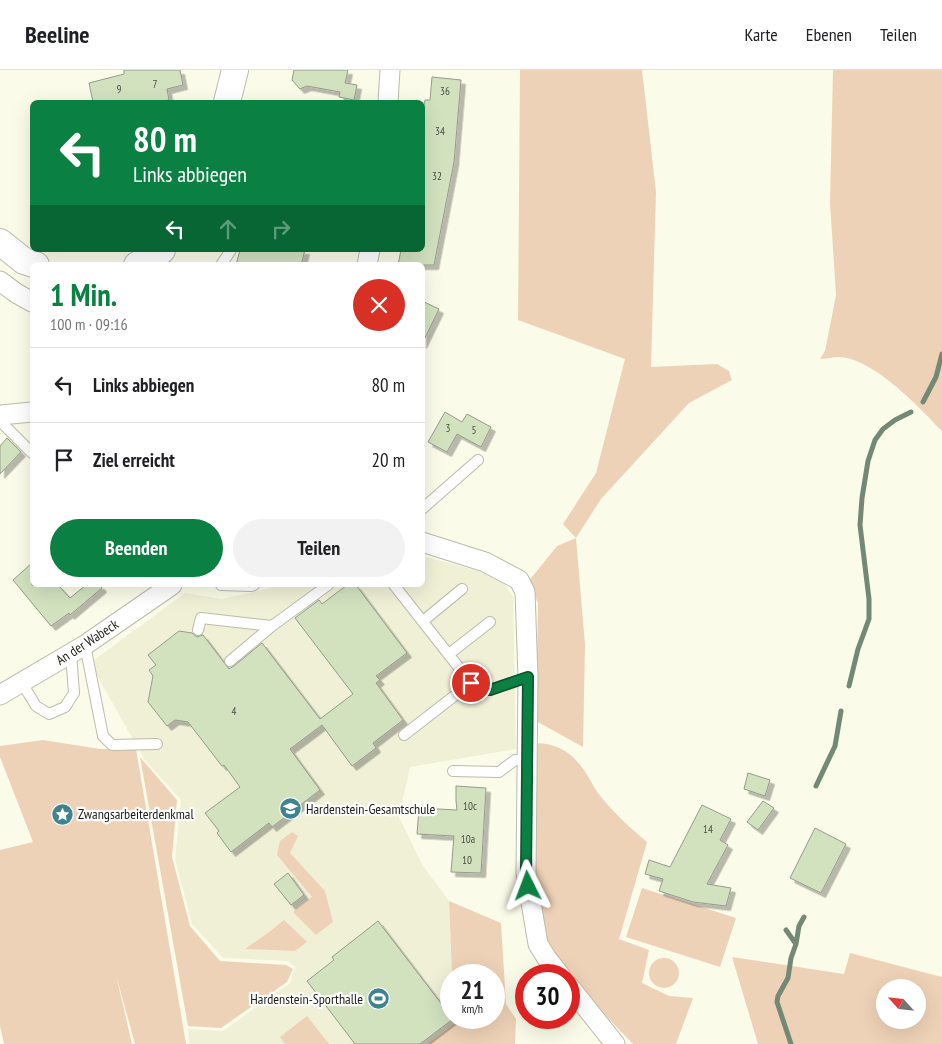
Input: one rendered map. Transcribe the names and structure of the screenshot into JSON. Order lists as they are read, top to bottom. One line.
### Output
{"streets":{"street":["An der Wabeck"]},"places":{"school or university":["Hardenstein-Gesamtschule"],"place":["Zwangsarbeiterdenkmal"],"sports":["Hardenstein-Sporthalle"]},"house_numbers":["7","9","36","34","32","3","5","4","10c","14","10a","10"],"north":"top left","page":{"header":"Beeline","nav":["Karte","Ebenen","Teilen"],"turn":["80 m","Links abbiegen"],"heading":["1 Min.","100 m · 09:16"],"list":[{"name":"Links abbiegen","value":"80 m"},{"name":"Ziel erreicht","value":"20 m"}],"buttons":["Beenden","Teilen"],"speed":"21 km/h","limit":"30"}}
